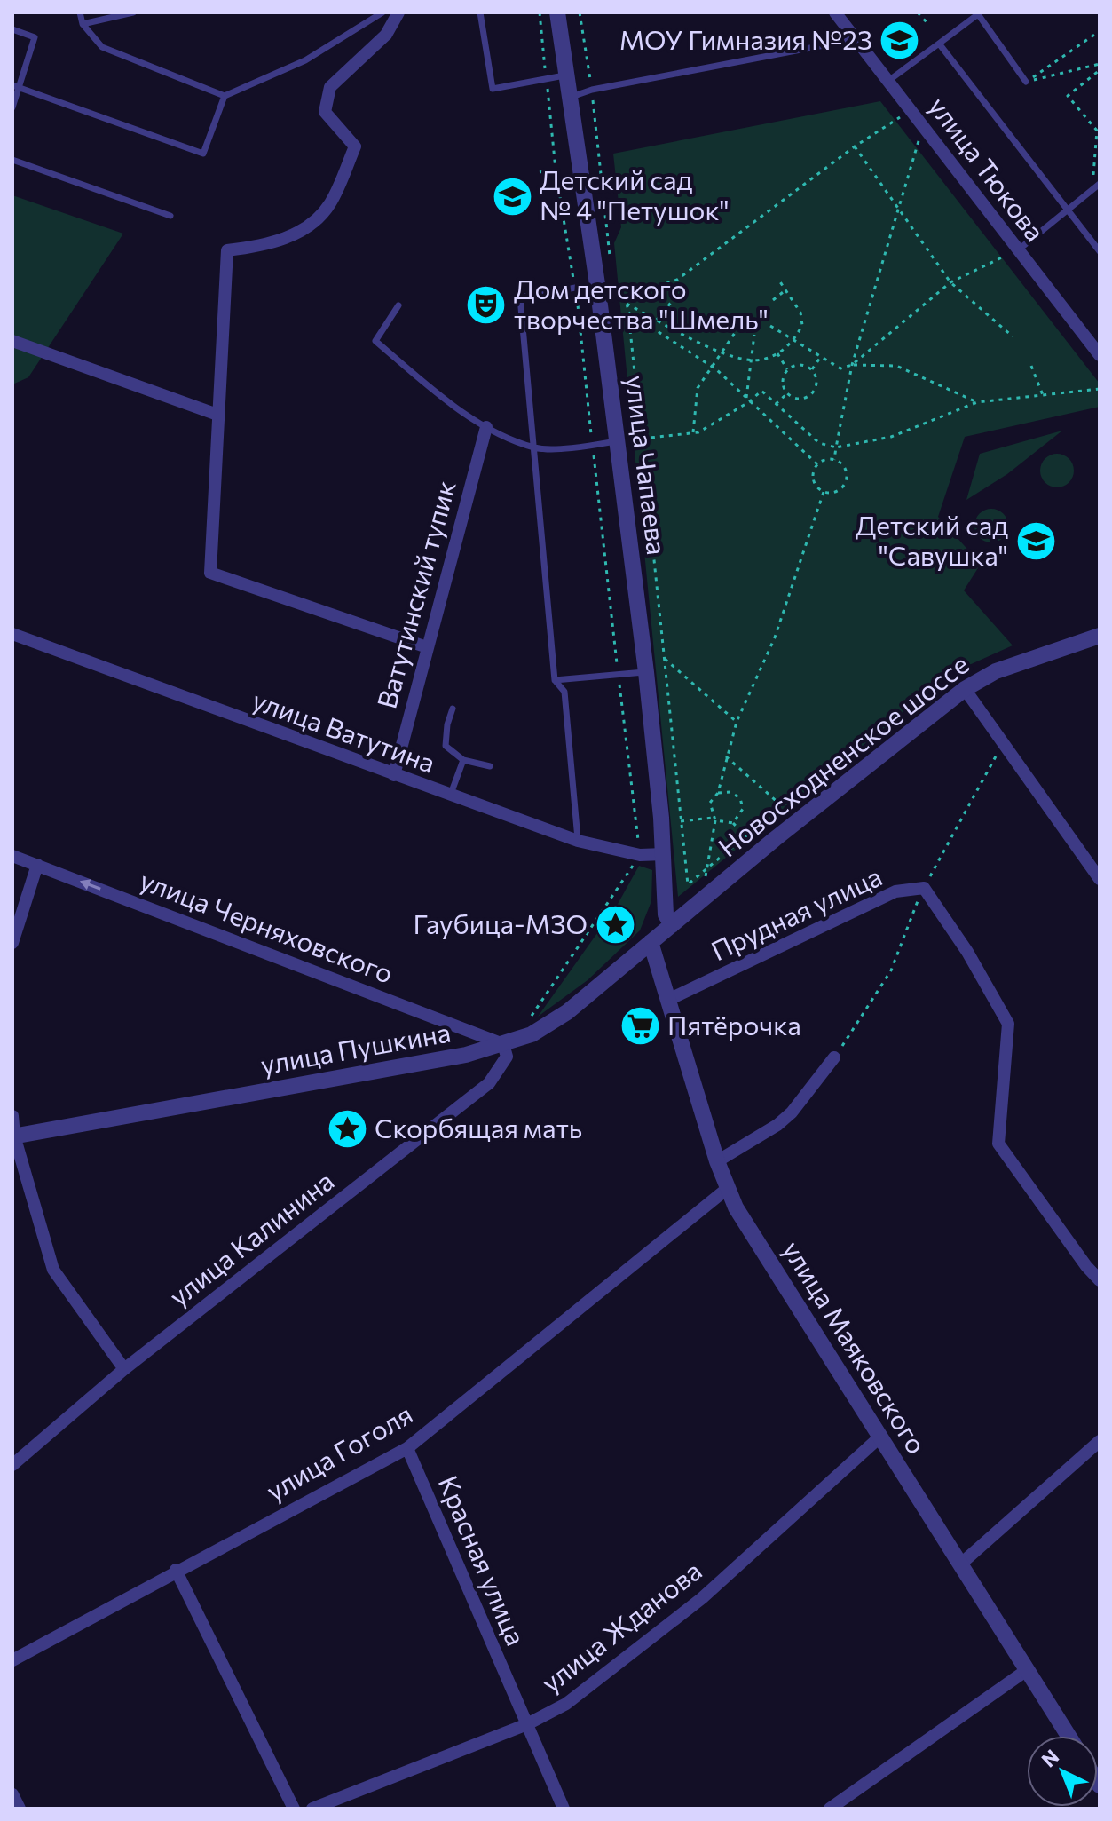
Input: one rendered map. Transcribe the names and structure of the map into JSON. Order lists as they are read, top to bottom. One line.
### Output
{"streets":{"street":["улица Тюкова","улица Чапаева","Ватутинский тупик","улица Ватутина","Новосходненское шоссе","Прудная улица","улица Черняховского","улица Пушкина","улица Калинина","улица Маяковского","улица Гоголя","Красная улица","улица Жданова"]},"crossings":[["улица Чапаева","улица Ватутина"],["улица Чапаева","Новосходненское шоссе"],["улица Чапаева","улица Пушкина"],["Ватутинский тупик","улица Ватутина"],["Новосходненское шоссе","улица Пушкина"],["Прудная улица","улица Маяковского"],["улица Черняховского","улица Пушкина"],["улица Черняховского","улица Калинина"],["улица Пушкина","улица Калинина"],["улица Пушкина","улица Маяковского"],["улица Маяковского","улица Гоголя"],["улица Маяковского","улица Жданова"],["улица Гоголя","Красная улица"],["Красная улица","улица Жданова"]],"one_way":["улица Черняховского"],"places":{"school or university":["МОУ Гимназия №23","Детский сад № 4 \"Петушок\"","Детский сад \"Савушка\""],"theatre":["Дом детского творчества \"Шмель\""],"place":["Гаубица-МЗО","Скорбящая мать"],"supermarket":["Пятёрочка"]},"north":"top left"}
